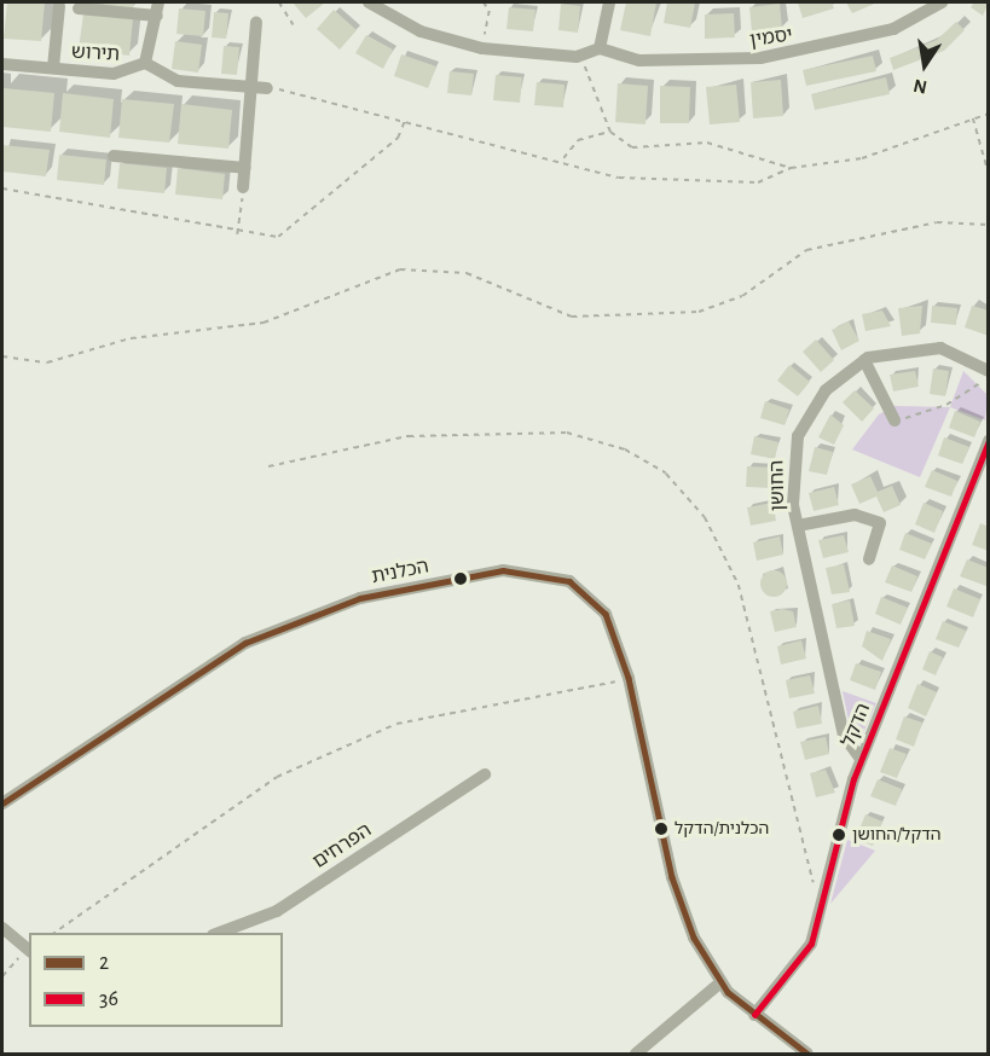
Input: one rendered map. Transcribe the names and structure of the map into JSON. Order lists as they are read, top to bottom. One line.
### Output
{"streets":{"street":["יסמין","תירוש","החושן","הכלנית","הדקל","הפרחים"]},"crossings":[["החושן","הדקל"],["הכלנית","הדקל"]],"places":["הכלנית/הדקל","הדקל/החושן"],"lines":["transit line 36","transit line 2"],"legend":["2","36"],"north":"bottom"}
